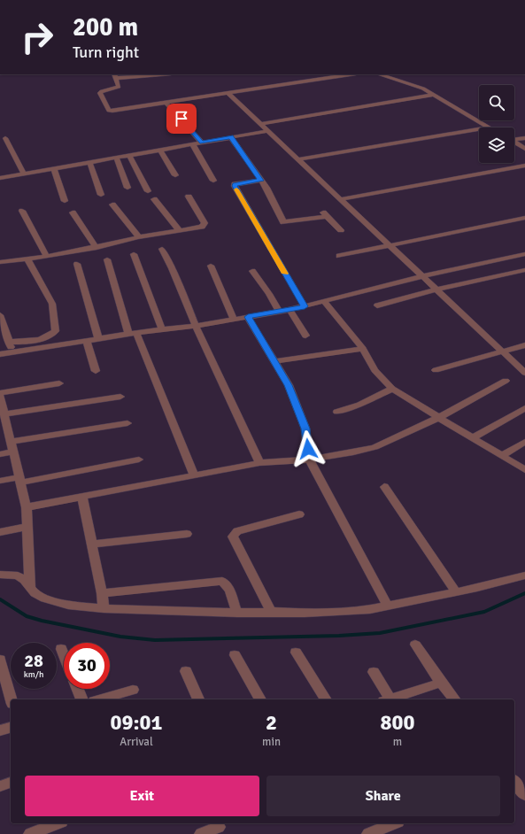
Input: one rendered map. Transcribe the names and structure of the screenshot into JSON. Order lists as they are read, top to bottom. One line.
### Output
{"page":{"turn":["200 m","Turn right"],"speed":"28 km/h","limit":"30","eta":["09:01","Arrival","2","min","800","m"],"buttons":["Exit","Share"]}}
